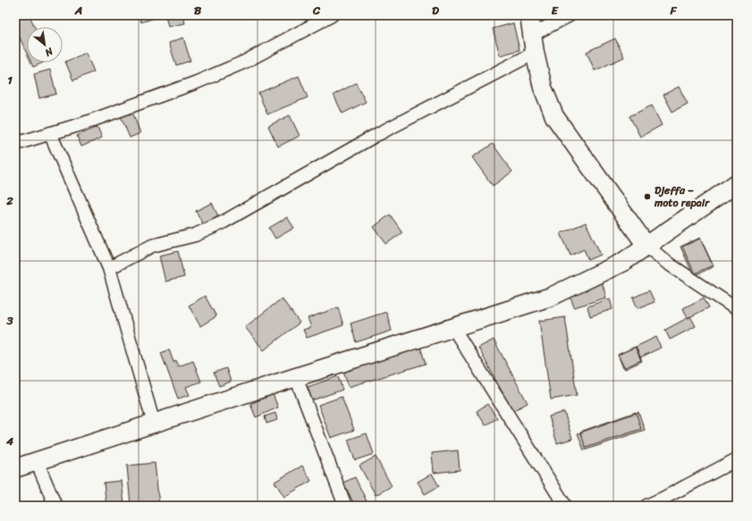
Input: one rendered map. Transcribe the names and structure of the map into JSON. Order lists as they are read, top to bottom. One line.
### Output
{"places":["Djeffa – moto repair"],"north":"bottom right","grid":{"columns":["A","B","C","D","E","F"],"rows":["1","2","3","4"]}}
